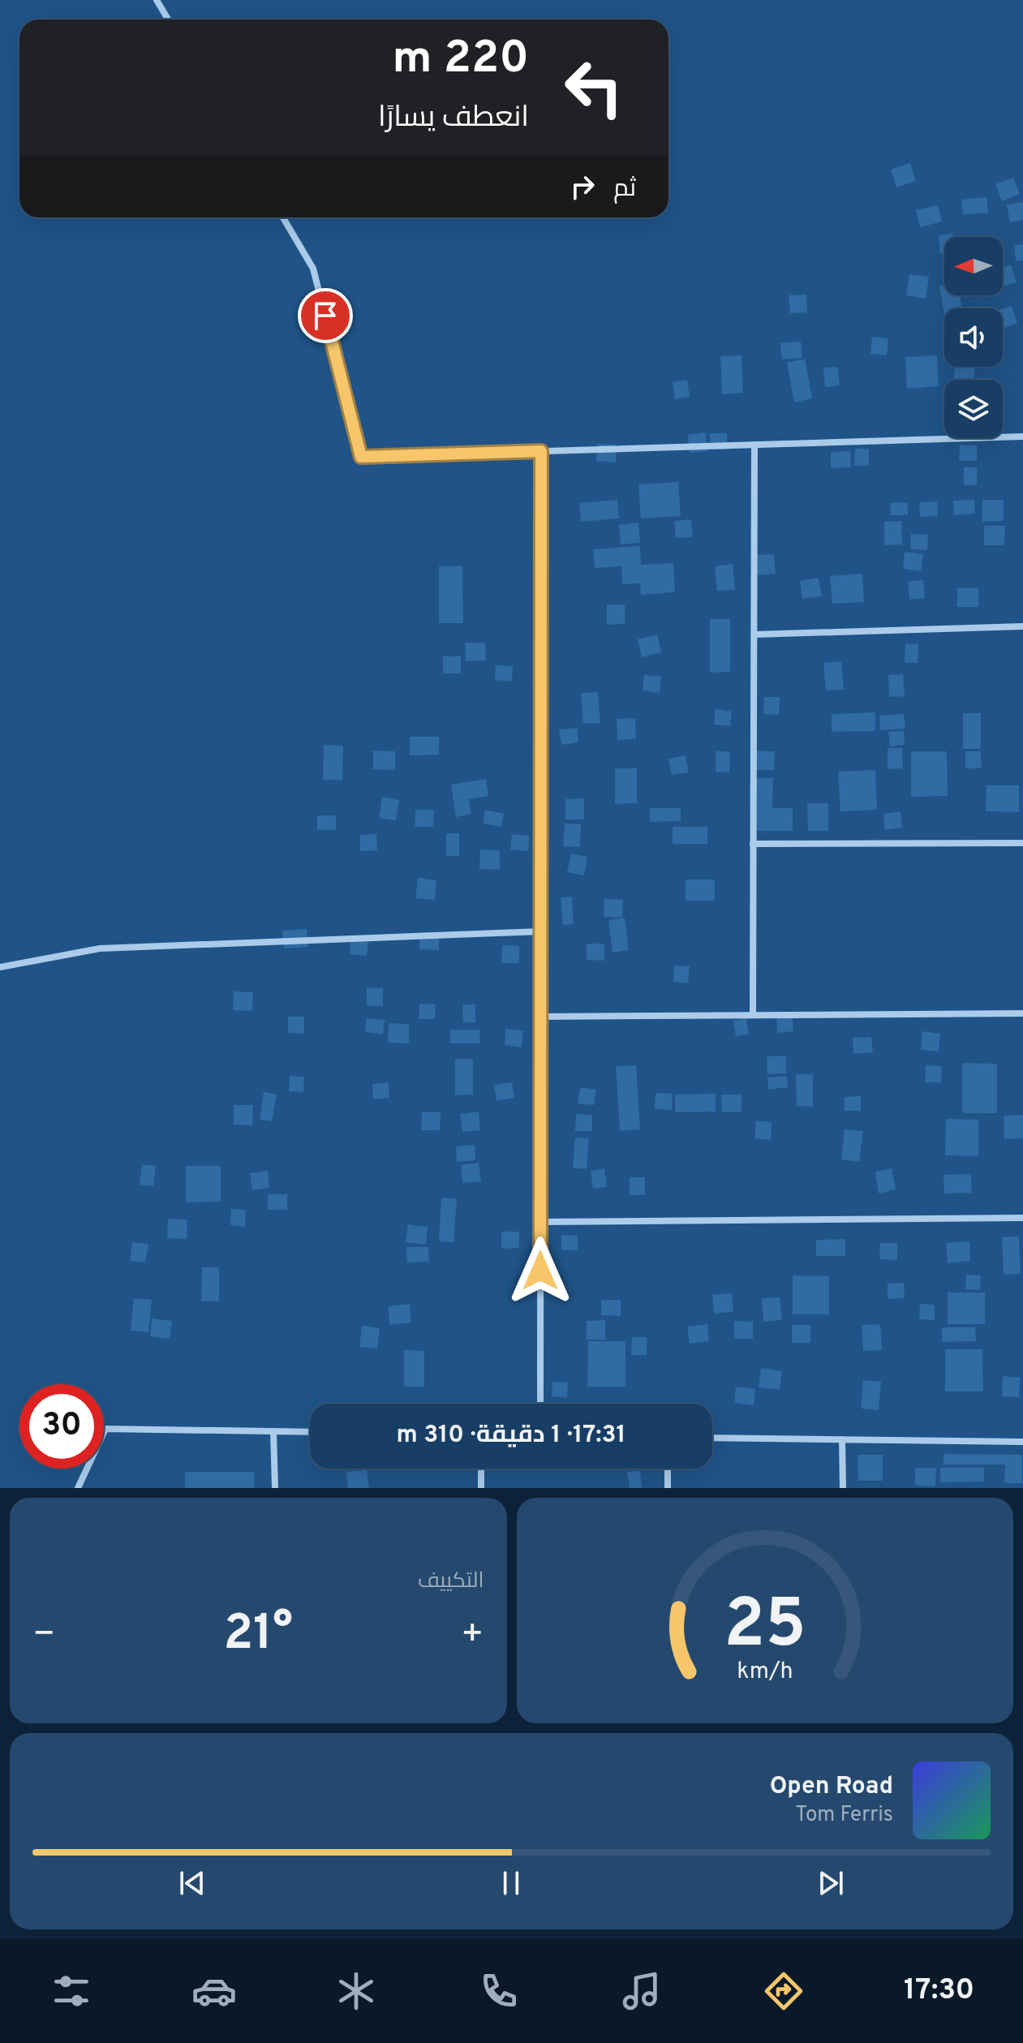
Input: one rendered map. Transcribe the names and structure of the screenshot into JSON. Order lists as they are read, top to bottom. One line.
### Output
{"north":"left","page":{"turn":["220 m","انعطف يسارًا"],"then":"ثم","limit":"30","trip":"17:31 · 1 دقيقة · 310 m","tile":"التكييف","heat":["−","21°","+"],"song":["Open Road","Tom Ferris"],"tabs":"17:30","gauge":["25","km/h"]}}
